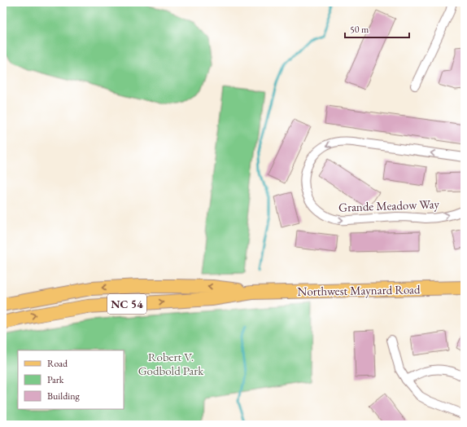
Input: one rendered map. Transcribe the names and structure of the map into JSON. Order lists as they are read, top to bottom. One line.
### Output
{"streets":{"main road":["Northwest Maynard Road","NC 54"],"street":["Grande Meadow Way"]},"parks":["Robert V. Godbold Park"],"legend":["Road","Park","Building"],"scale_bar":"50 m"}
